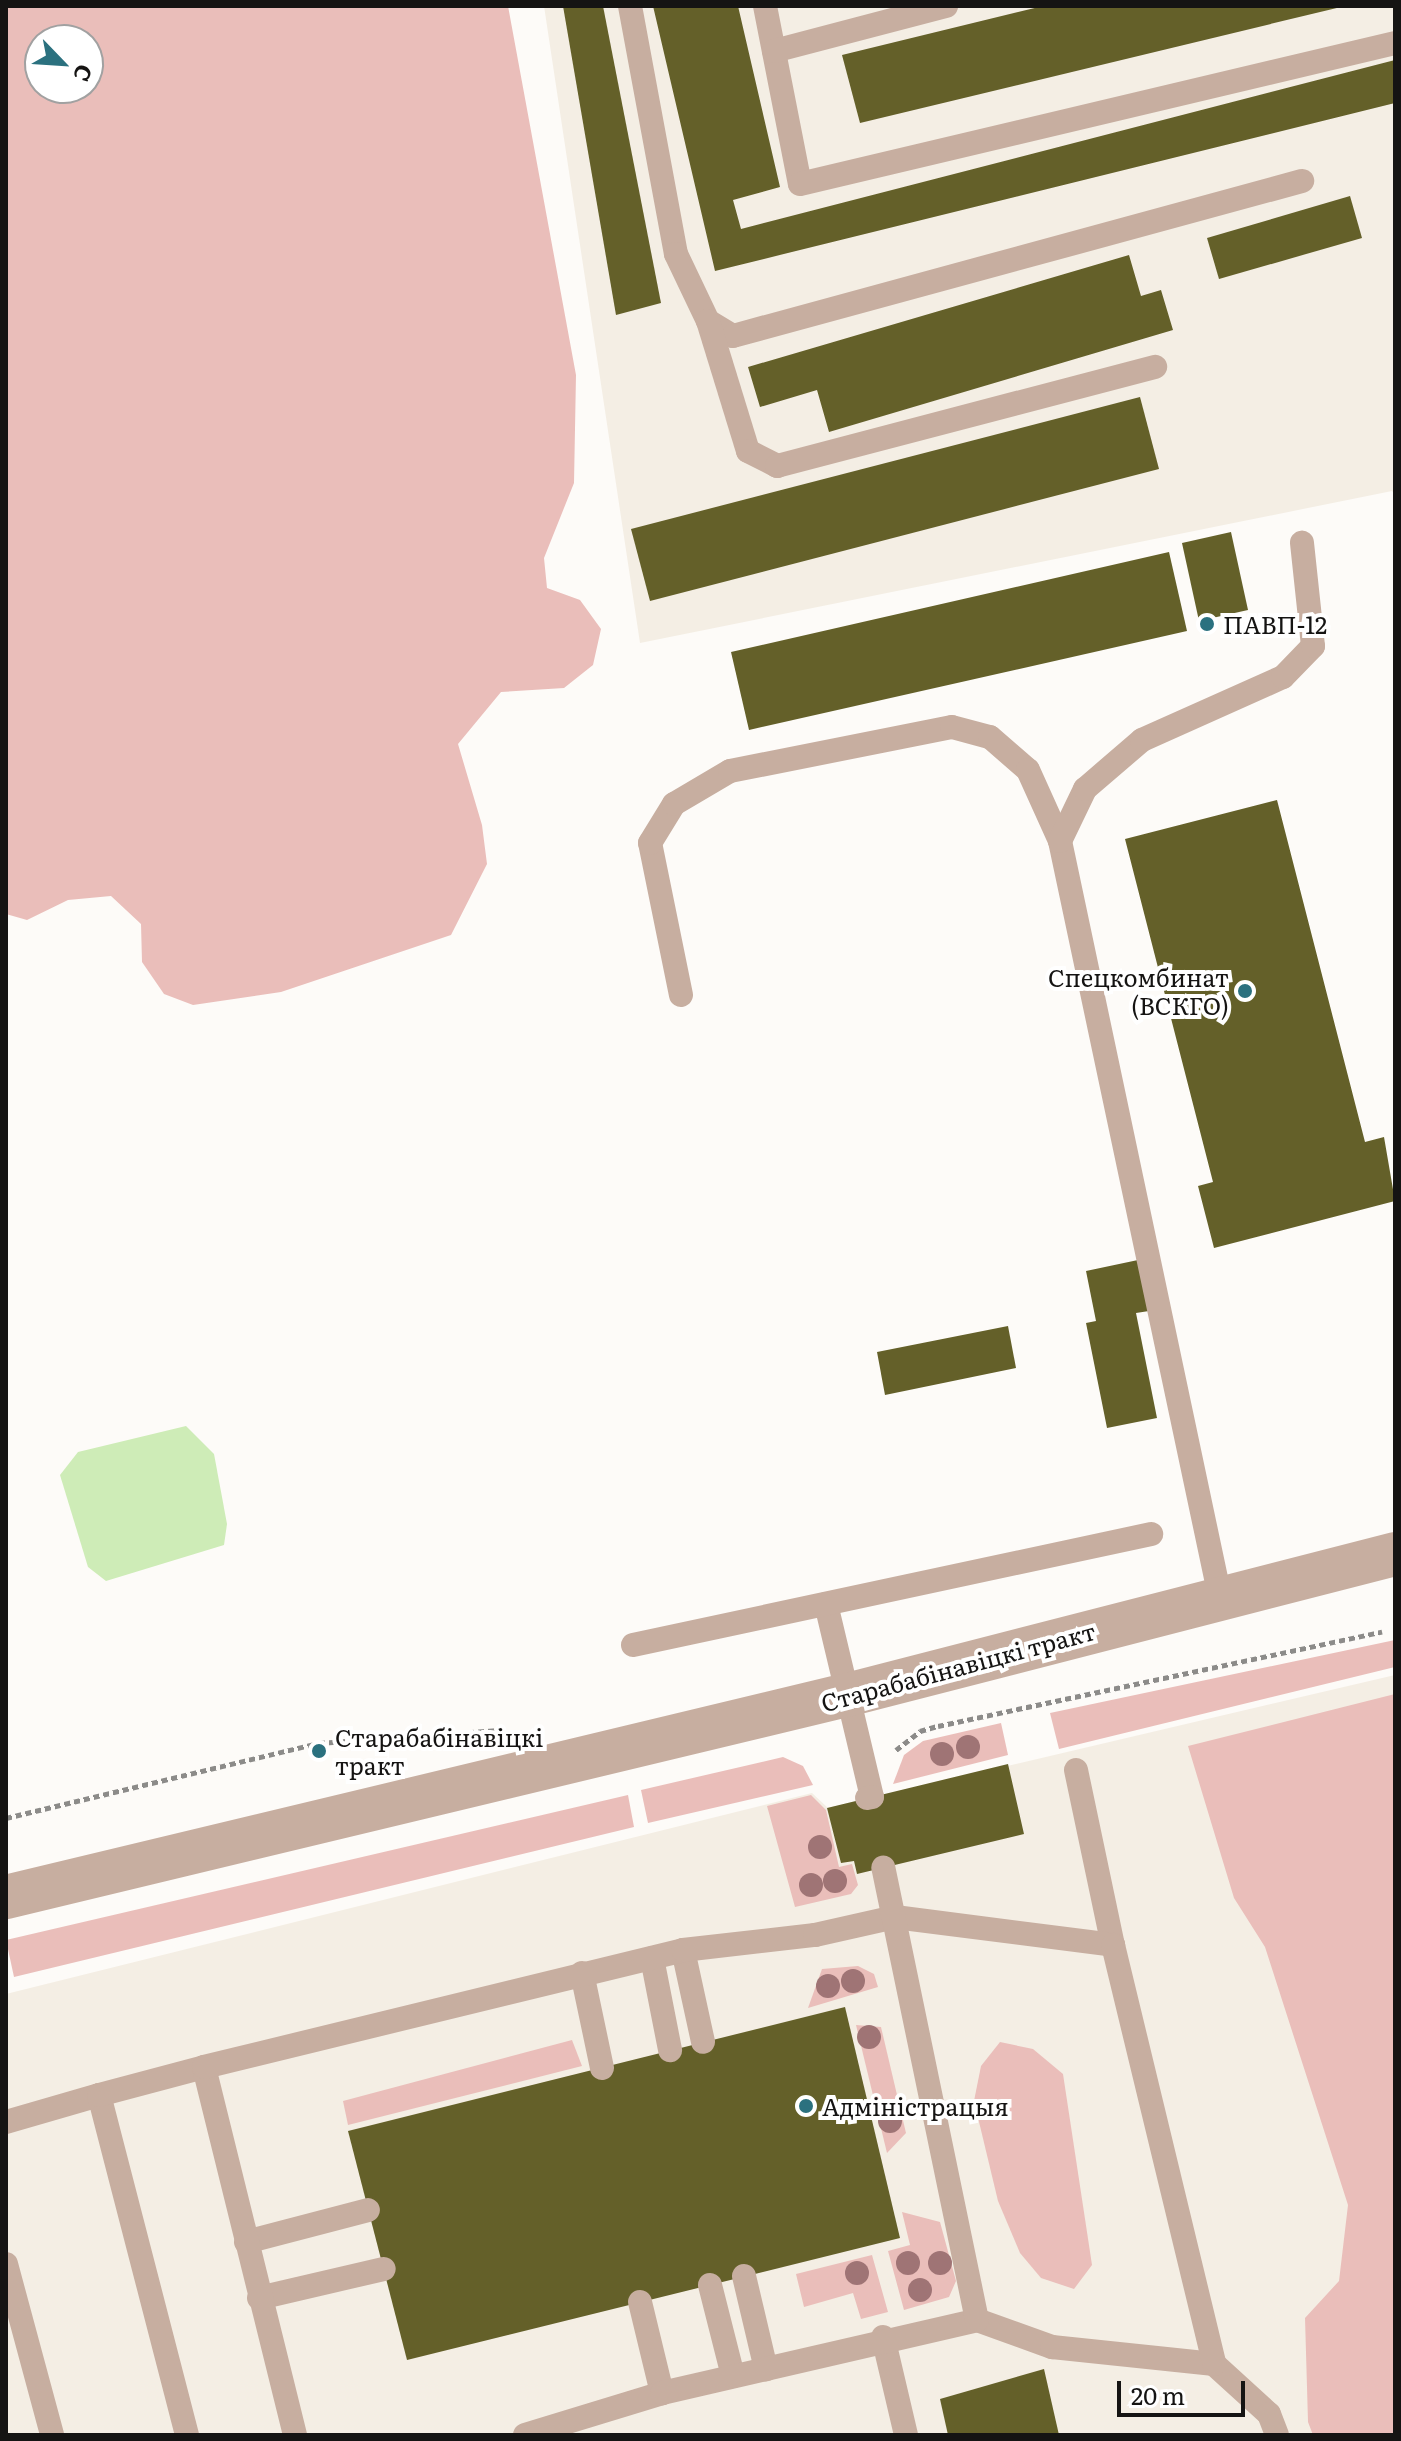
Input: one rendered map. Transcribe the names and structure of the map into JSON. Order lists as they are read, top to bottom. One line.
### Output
{"streets":{"street":["Старабабінавіцкі тракт"]},"places":["ПАВП-12","Спецкомбинат (ВСКГО)","Старабабінавіцкі тракт","Адміністрацыя"],"scale_bar":"20 m","north":"bottom right"}
